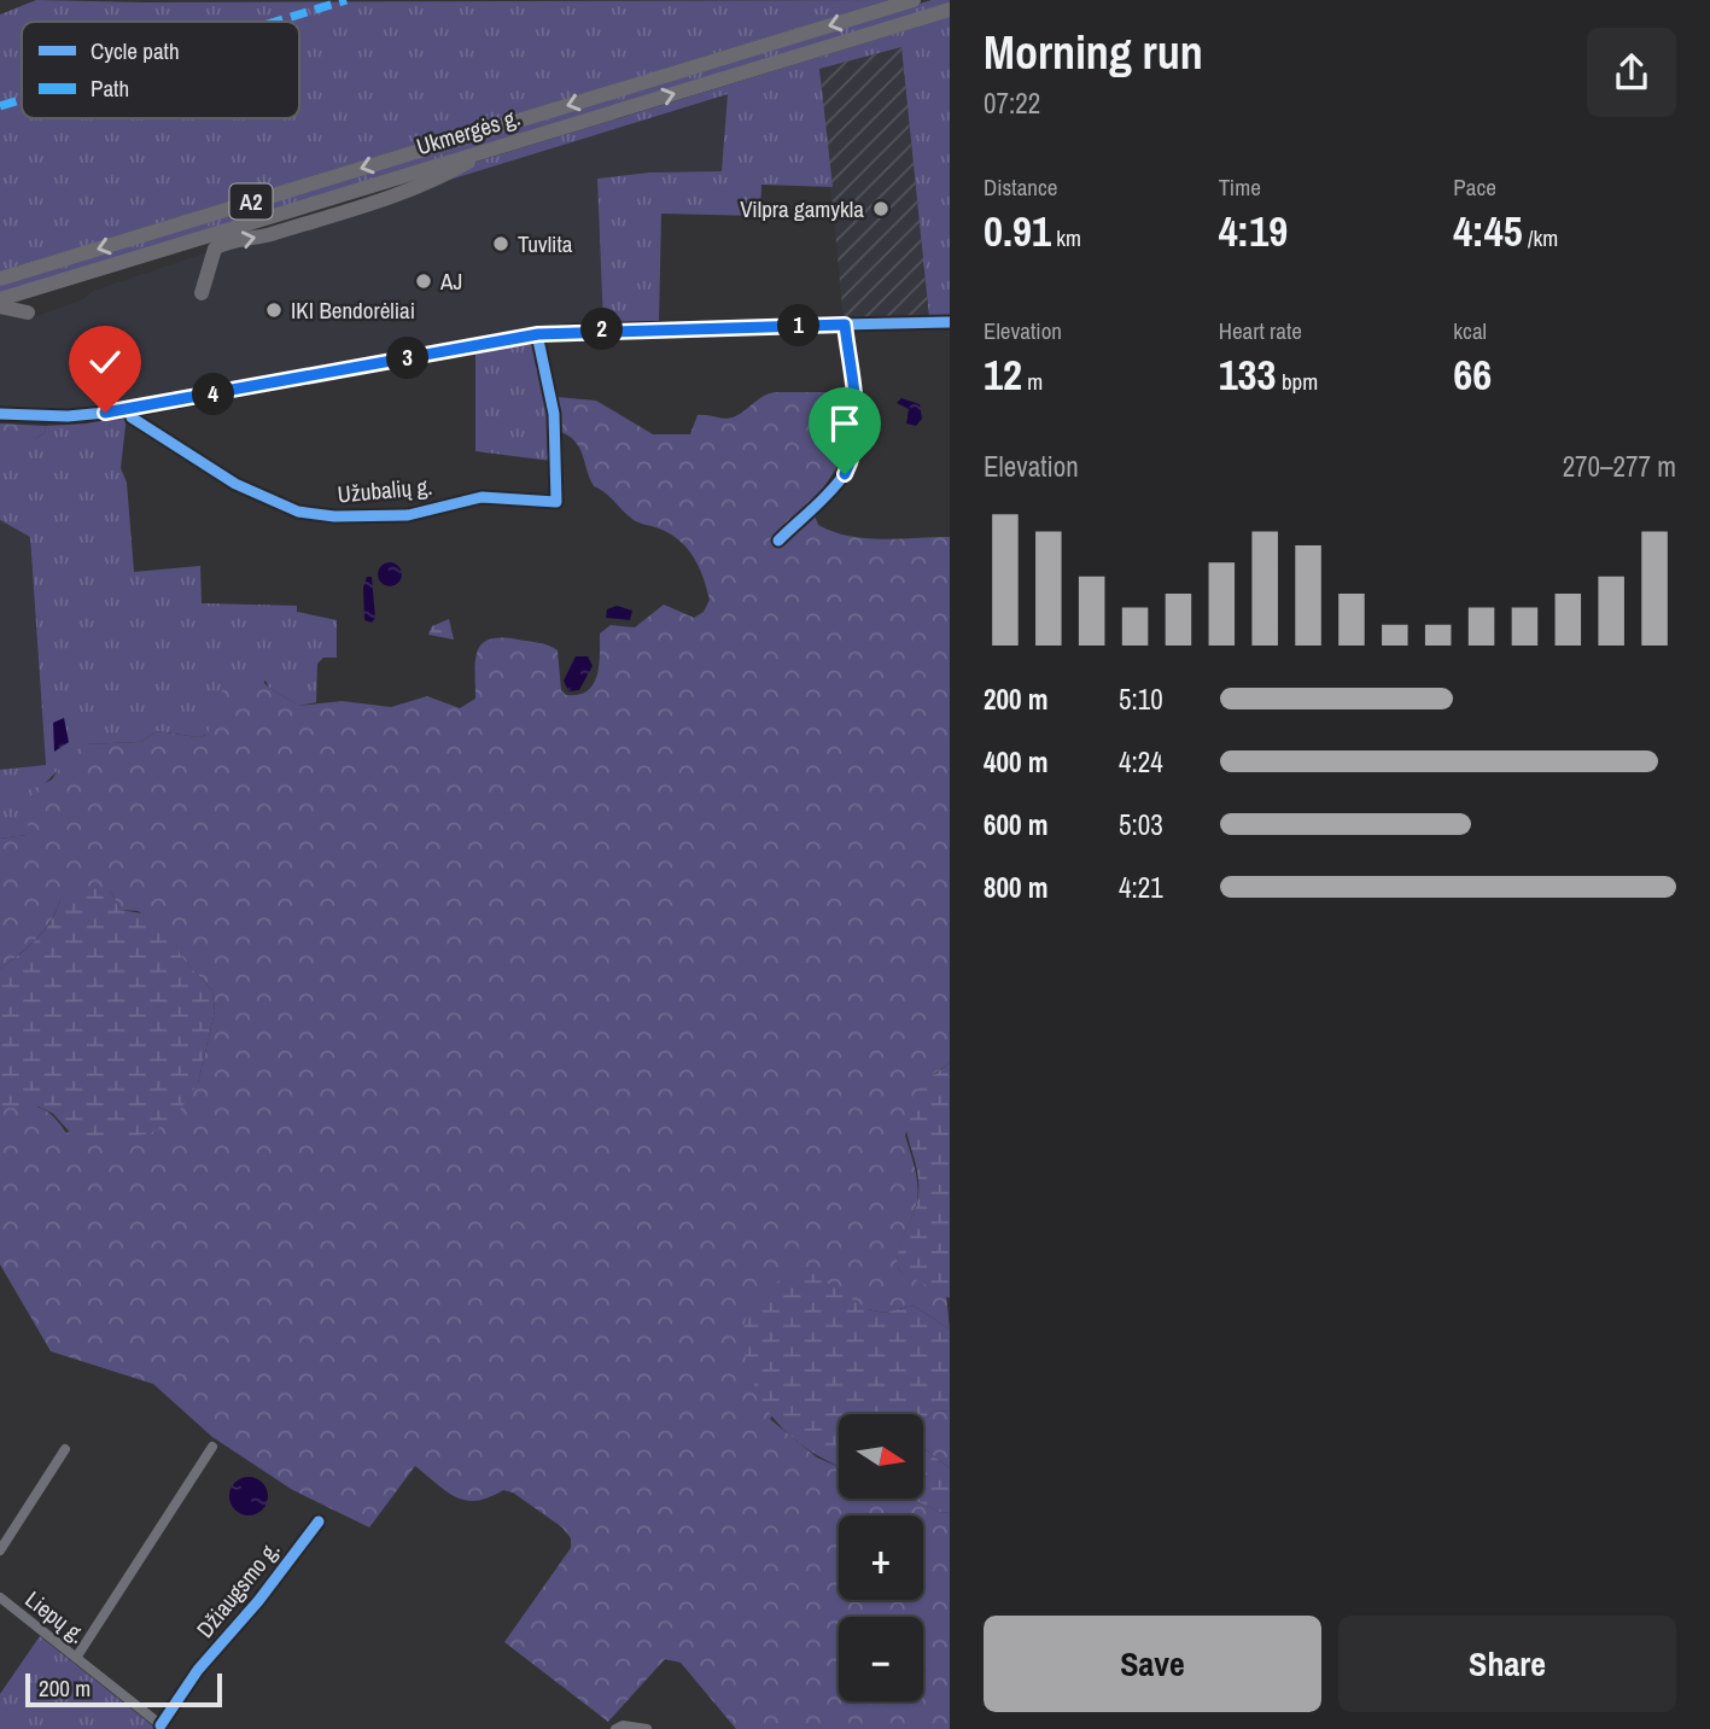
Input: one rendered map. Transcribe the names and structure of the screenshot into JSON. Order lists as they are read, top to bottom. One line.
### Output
{"streets":{"highway":["Ukmergės g.","A2"],"street":["Užubalių g.","Džiaugsmo g.","Liepų g."]},"crossings":[["Džiaugsmo g.","Liepų g."]],"places":["Vilpra gamykla","Tuvlita","AJ","IKI Bendorėliai"],"legend":["Cycle path","Path"],"scale_bar":"200 m","north":"right","page":{"heading":["Morning run","07:22"],"stats":[["Distance","0.91 km"],["Time","4:19"],["Pace","4:45 /km"],["Elevation","12 m"],["Heart rate","133 bpm"],["kcal","66"]],"pins":["1","2","3","4"],"chart":["Elevation","270–277 m"],"list":[{"name":"200 m","note":"5:10"},{"name":"400 m","note":"4:24"},{"name":"600 m","note":"5:03"},{"name":"800 m","note":"4:21"}],"map_buttons":["+","−"],"buttons":["Save","Share"],"scale":"200 m"}}
